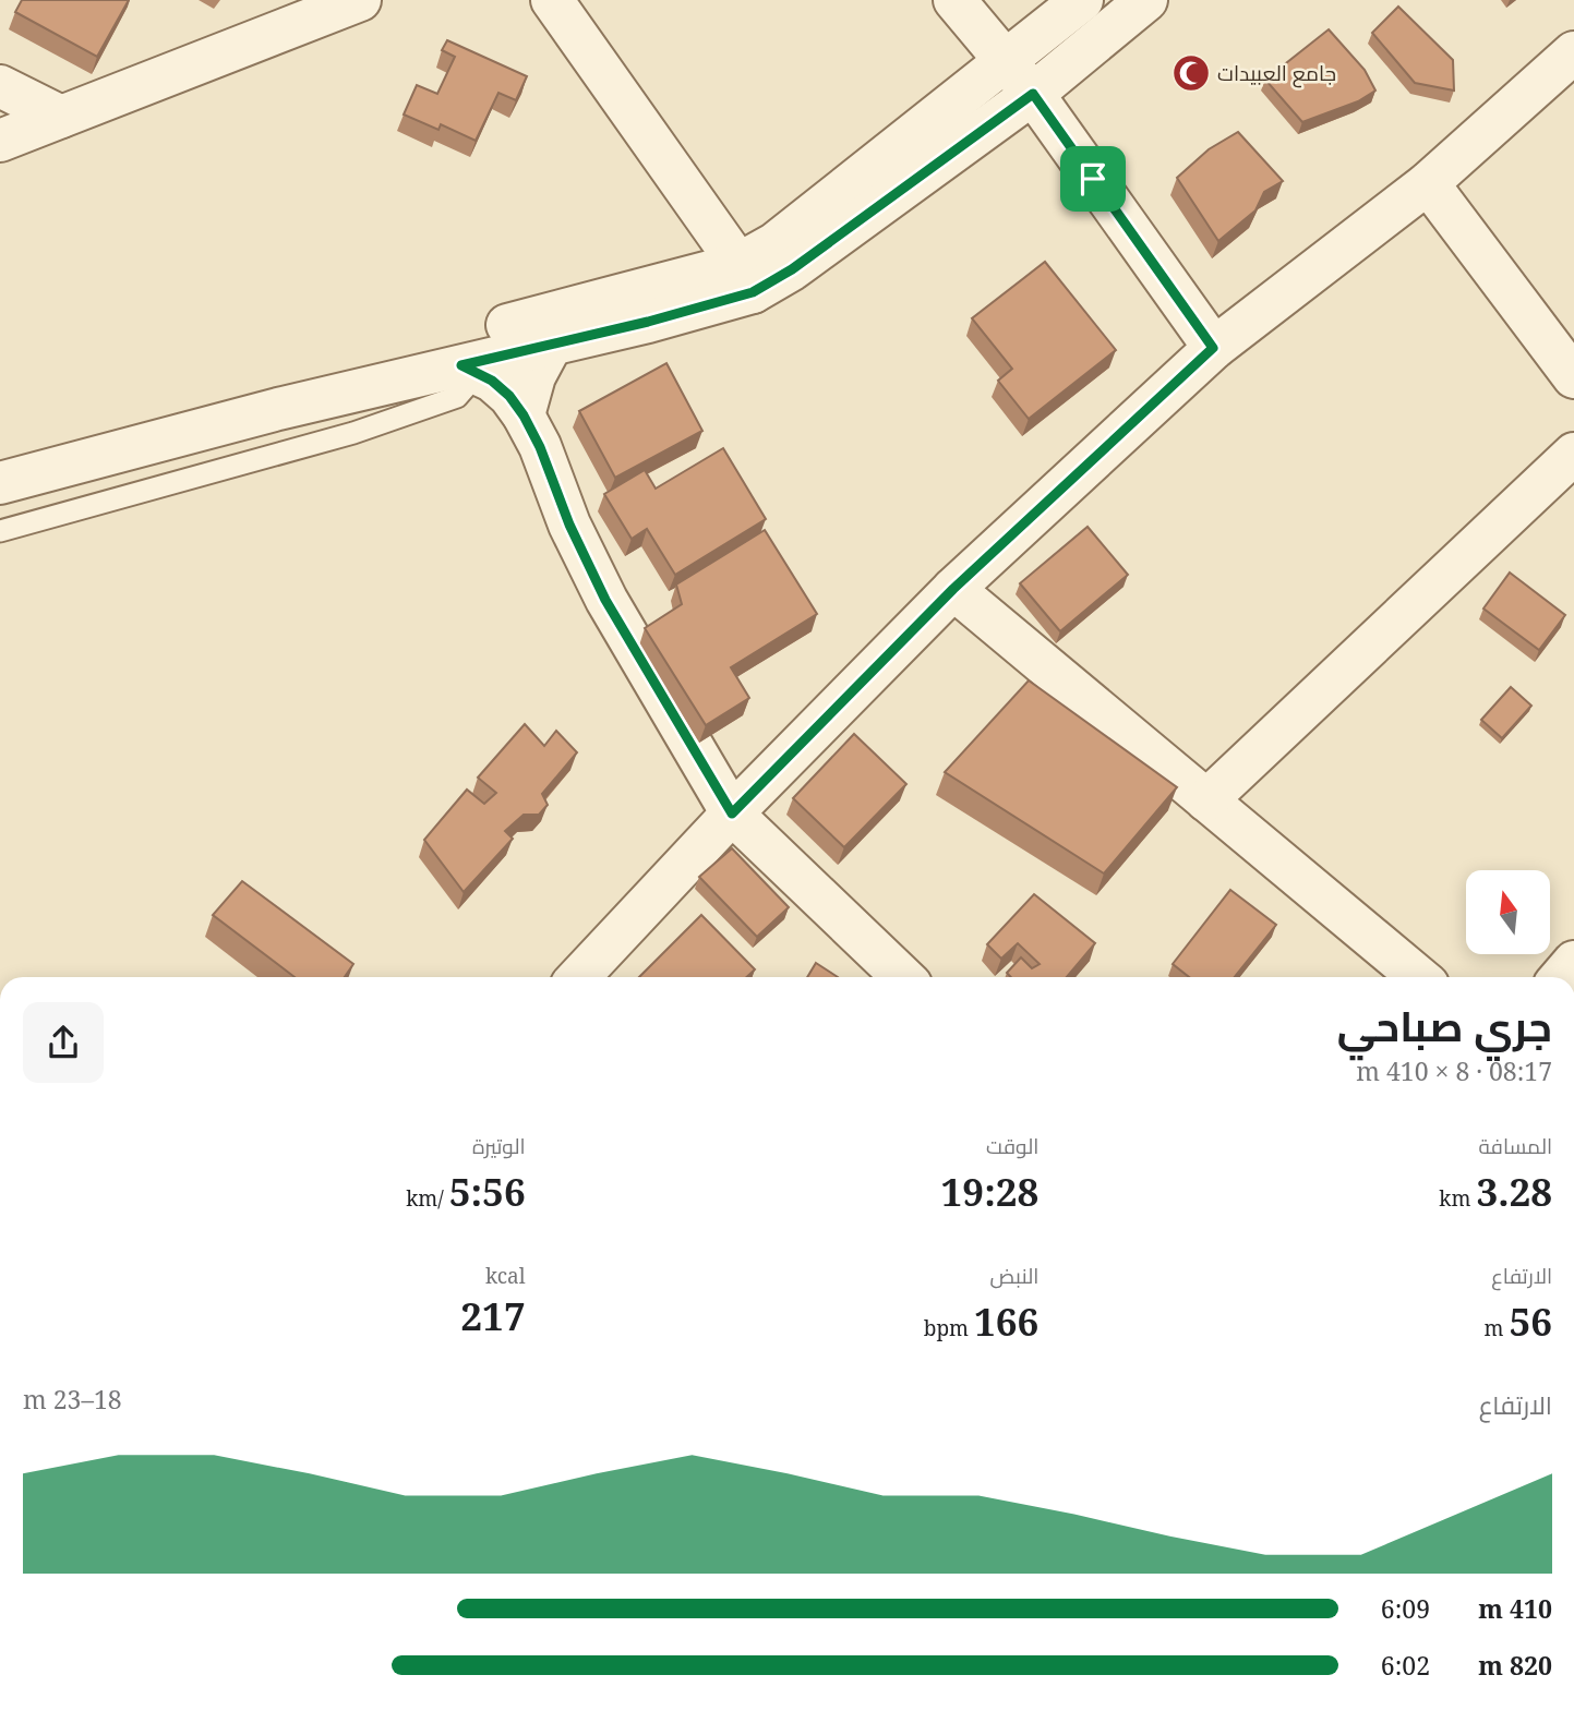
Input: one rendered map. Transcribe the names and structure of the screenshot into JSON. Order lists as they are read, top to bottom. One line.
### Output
{"places":{"mosque":["جامع العبيدات"]},"north":"top","page":{"heading":["جري صباحي","08:17 · 8 × 410 m"],"stats":[["المسافة","3.28 km"],["الوقت","19:28"],["الوتيرة","5:56 /km"],["الارتفاع","56 m"],["النبض","166 bpm"],["kcal","217"]],"chart":["الارتفاع","18–23 m"],"list":[{"name":"410 m","note":"6:09"},{"name":"820 m","note":"6:02"}]}}
